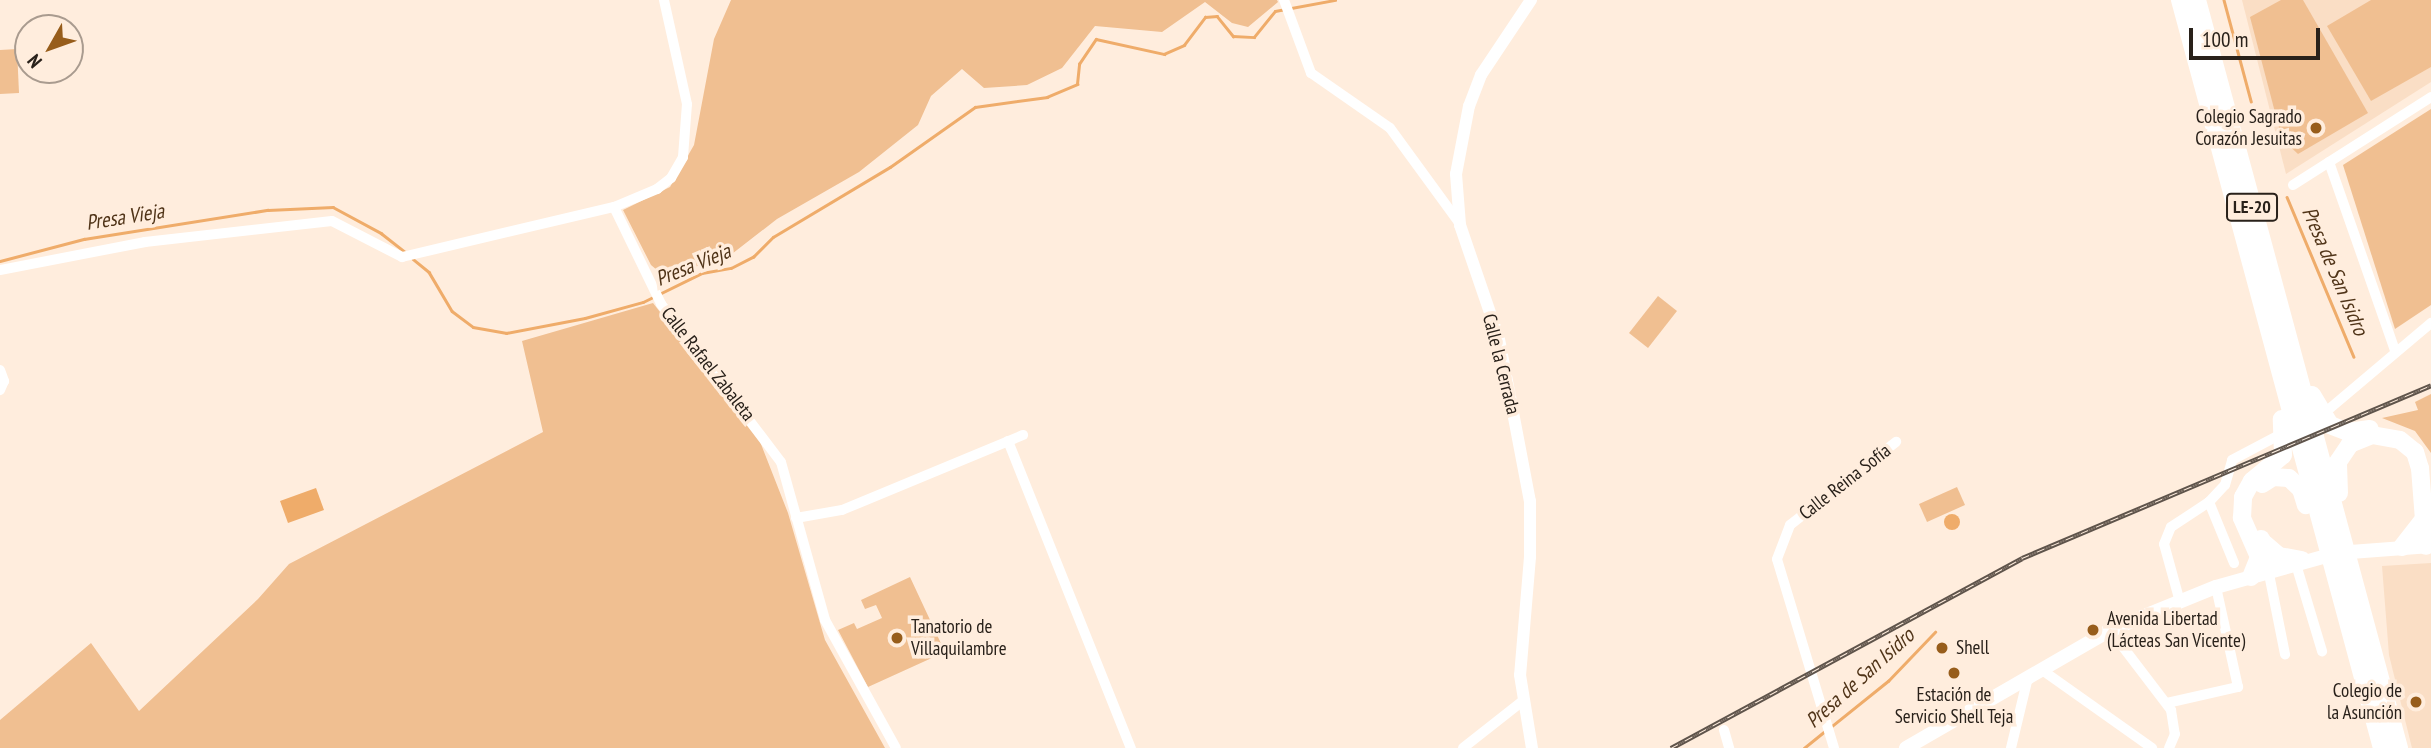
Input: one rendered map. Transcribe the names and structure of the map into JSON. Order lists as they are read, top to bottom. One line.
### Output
{"streets":{"highway":["LE-20"],"street":["Calle Rafael Zabaleta","Calle la Cerrada","Calle Reina Sofía"]},"water":["Presa Vieja","Presa de San Isidro"],"places":["Colegio Sagrado Corazón Jesuitas","Avenida Libertad (Lácteas San Vicente)","Tanatorio de Villaquilambre","Shell","Estación de Servicio Shell Teja","Colegio de la Asunción"],"scale_bar":"100 m","north":"bottom left"}
